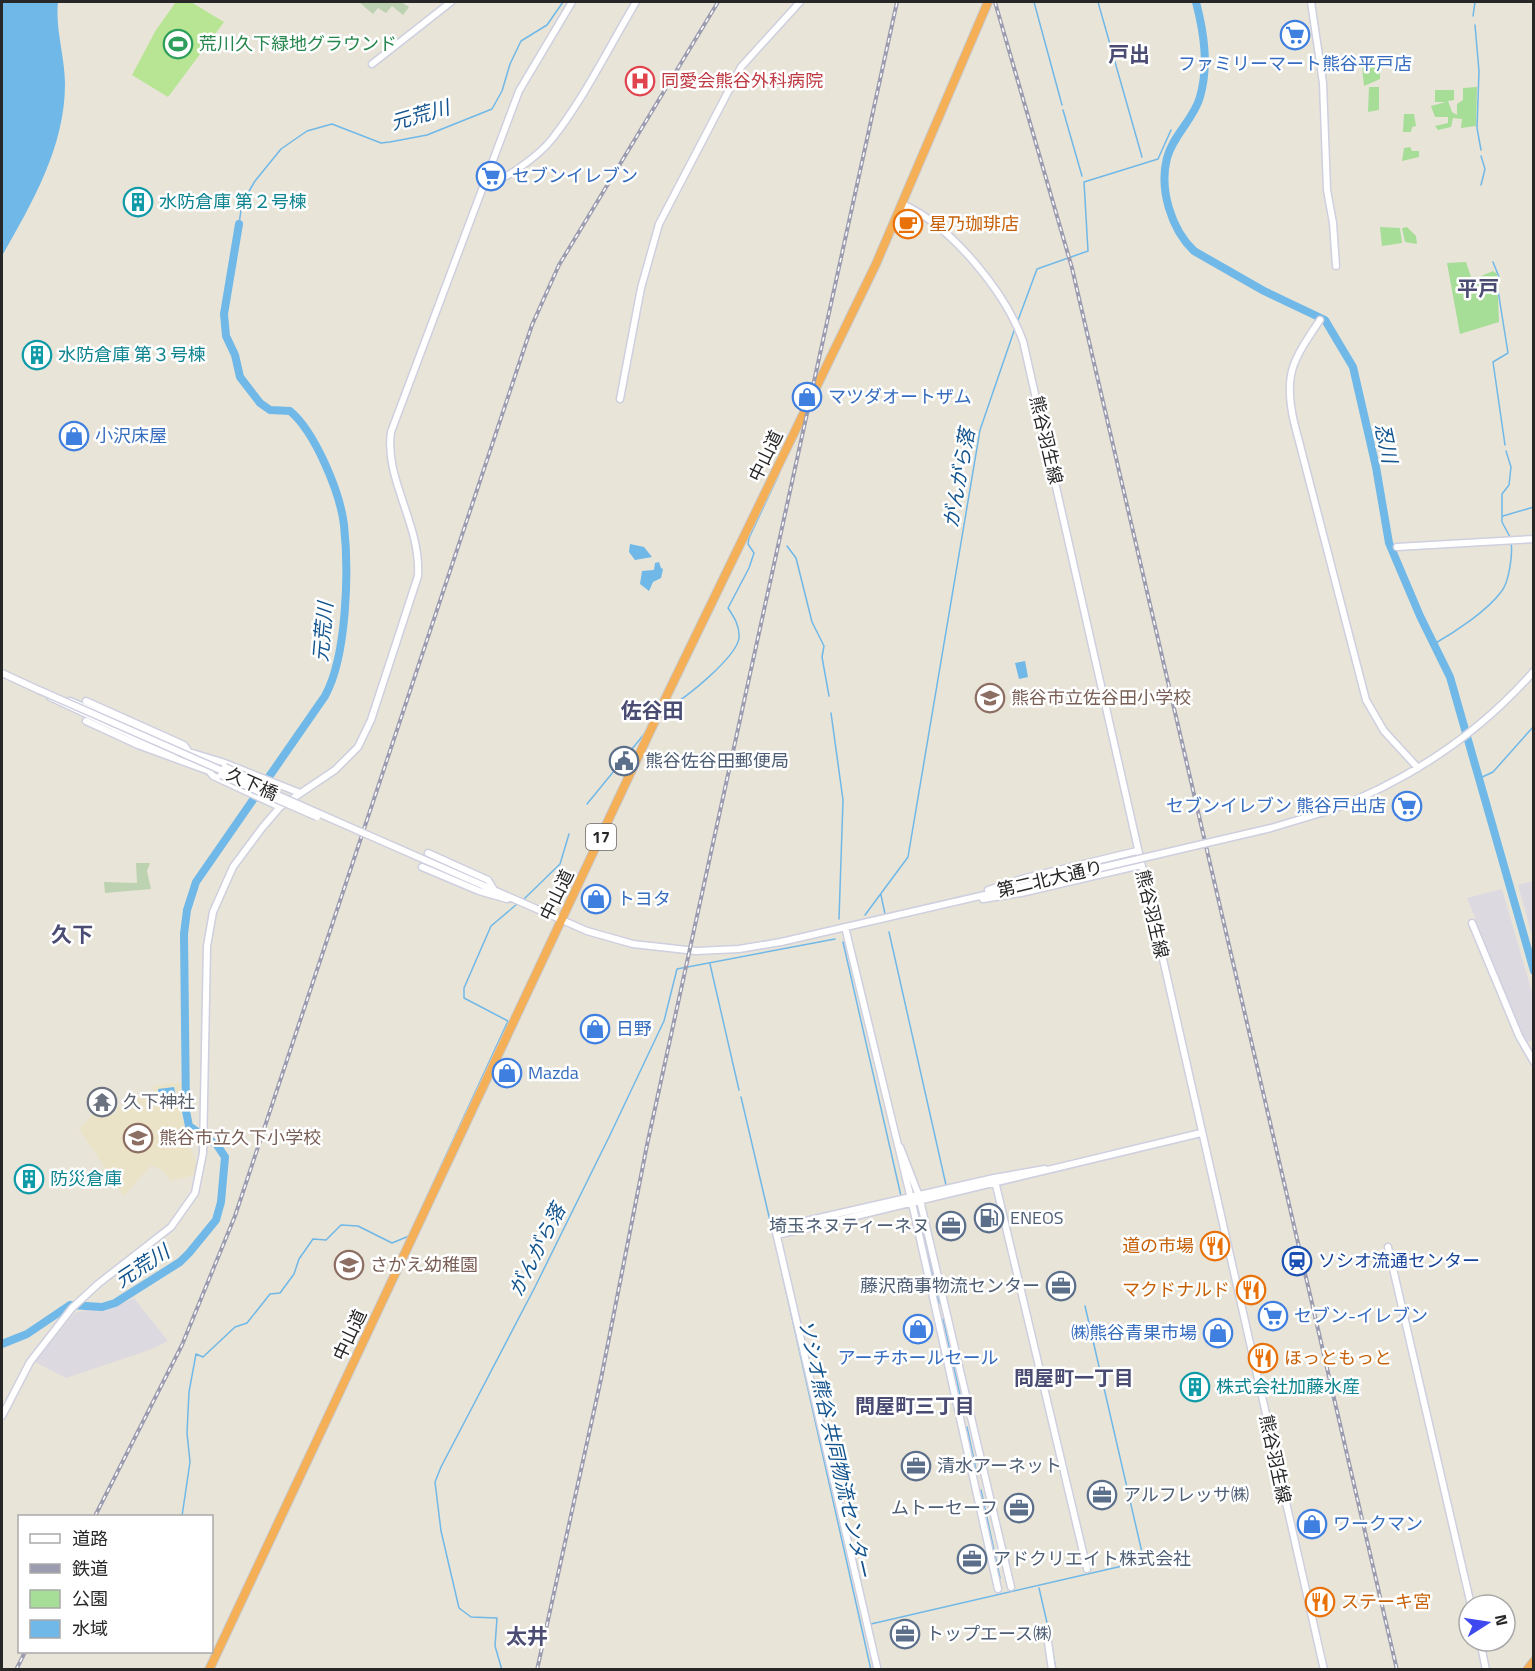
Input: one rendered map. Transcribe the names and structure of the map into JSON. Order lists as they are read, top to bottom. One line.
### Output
{"streets":{"highway":["中山道","17"],"street":["熊谷羽生線","久下橋","第二北大通り"]},"crossings":[["熊谷羽生線","中山道"],["中山道","第二北大通り"]],"districts":["戸出","平戸","佐谷田","久下","問屋町一丁目","問屋町三丁目","太井"],"water":["元荒川","忍川","がんがら落","ソシオ熊谷 共同物流センター"],"places":{"supermarket":["ファミリーマート熊谷平戸店","セブンイレブン","セブンイレブン 熊谷戸出店","セブン-イレブン"],"sports":["荒川久下緑地グラウンド"],"hospital":["同愛会熊谷外科病院"],"building":["水防倉庫 第２号楝","水防倉庫 第３号楝","防災倉庫","株式会社加藤水産"],"cafe":["星乃珈琲店"],"shop":["マツダオートザム","小沢床屋","トヨタ","日野","Mazda","アーチホールセール","㈱熊谷青果市場","ワークマン"],"school or university":["熊谷市立佐谷田小学校","熊谷市立久下小学校","さかえ幼稚園"],"public building":["熊谷佐谷田郵便局"],"temple":["久下神社"],"fuel station":["ENEOS"],"office":["埼玉ネヌティーネヌ","藤沢商事物流センター","清水アーネット","アルフレッサ㈱","ムトーセーフ","アドクリエイト株式会社","トップエース㈱"],"restaurant":["道の市場","マクドナルド","ほっともっと","ステーキ宮"],"station":["ソシオ流通センター"]},"legend":["道路","鉄道","公園","水域"],"north":"right"}
